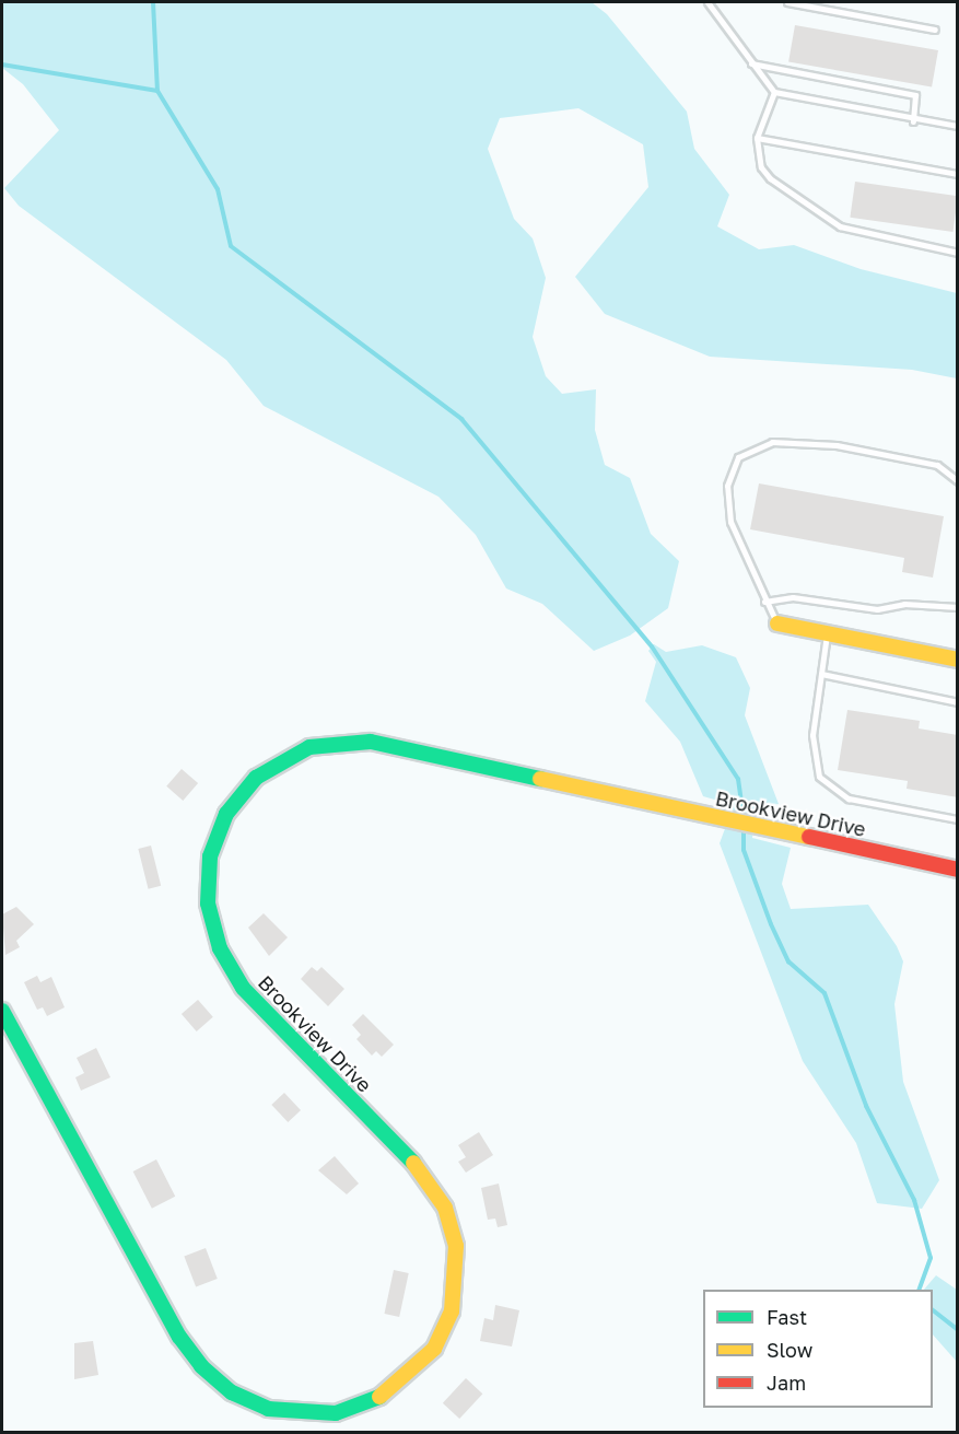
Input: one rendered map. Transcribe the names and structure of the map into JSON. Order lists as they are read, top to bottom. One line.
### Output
{"streets":{"street":["Brookview Drive"]},"legend":["Fast","Slow","Jam"]}
